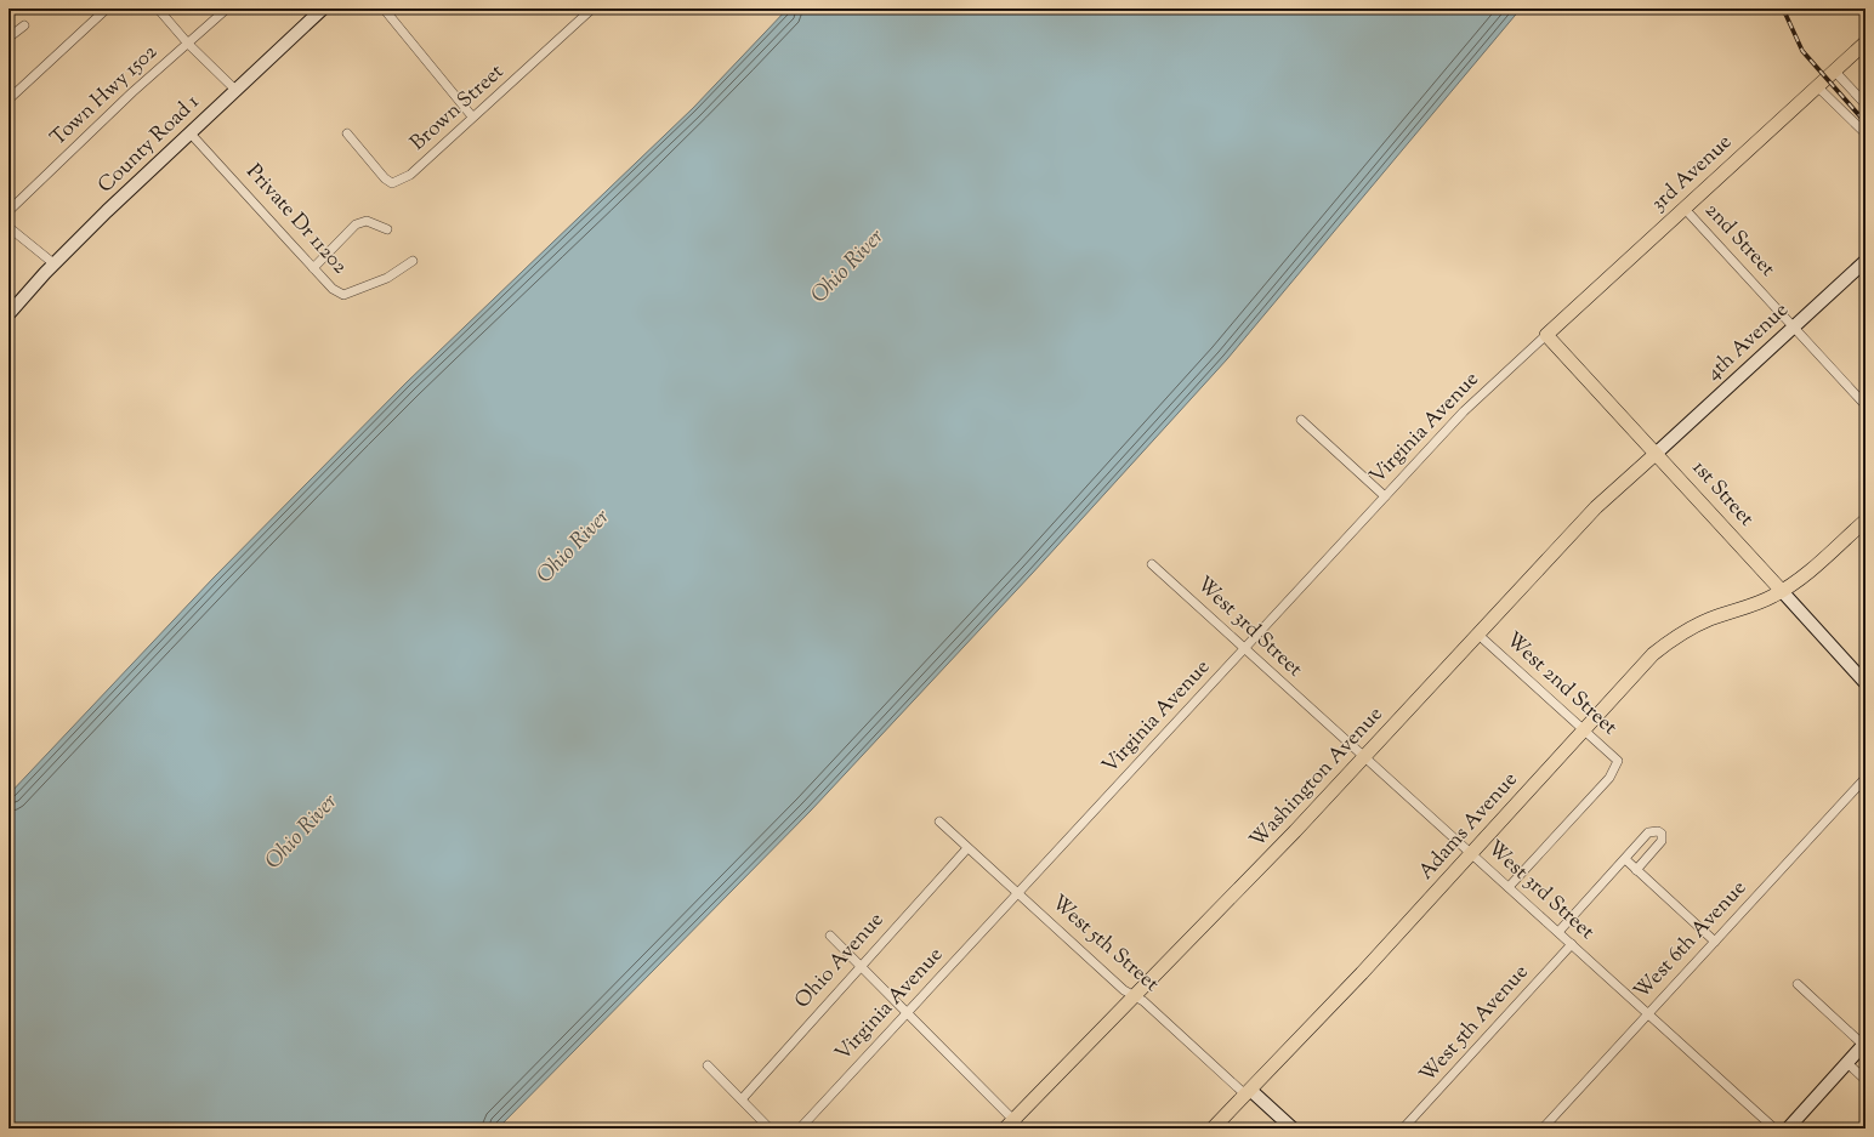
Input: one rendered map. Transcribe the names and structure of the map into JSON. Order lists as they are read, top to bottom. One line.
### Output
{"streets":{"main road":["3rd Avenue","1st Street","Washington Avenue","Adams Avenue"],"street":["Town Hwy 1502","Brown Street","County Road 1","Private Dr 11202","2nd Street","4th Avenue","Virginia Avenue","West 3rd Street","West 2nd Street","West 6th Avenue","West 5th Street","Ohio Avenue","West 5th Avenue"]},"crossings":[["County Road 1","Private Dr 11202"],["3rd Avenue","2nd Street"],["3rd Avenue","Virginia Avenue"],["3rd Avenue","1st Street"],["2nd Street","4th Avenue"],["4th Avenue","1st Street"],["4th Avenue","Washington Avenue"],["Virginia Avenue","1st Street"],["Virginia Avenue","West 3rd Street"],["Virginia Avenue","West 5th Street"],["1st Street","Washington Avenue"],["1st Street","Adams Avenue"],["West 3rd Street","West 2nd Street"],["West 3rd Street","Washington Avenue"],["West 3rd Street","Adams Avenue"],["West 3rd Street","West 6th Avenue"],["West 3rd Street","West 5th Avenue"],["West 2nd Street","Washington Avenue"],["West 2nd Street","Adams Avenue"],["Washington Avenue","West 5th Street"],["Adams Avenue","West 5th Street"],["West 5th Street","Ohio Avenue"]],"water":["Ohio River"]}
